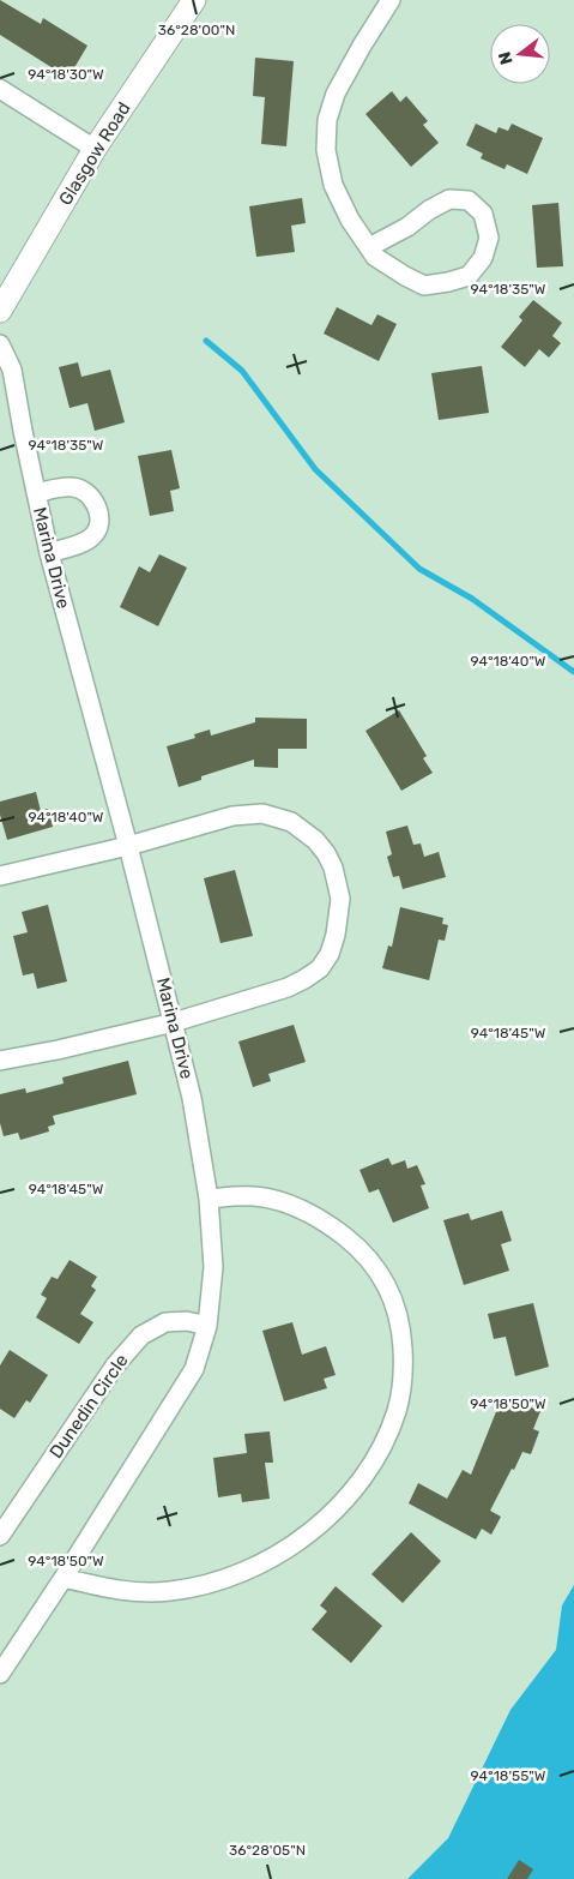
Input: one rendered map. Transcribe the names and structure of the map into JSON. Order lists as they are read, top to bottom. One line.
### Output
{"streets":{"street":["Glasgow Road","Marina Drive","Dunedin Circle"]},"crossings":[["Marina Drive","Dunedin Circle"]],"north":"left","coordinates":["36°28'00\"N","94°18'30\"W","94°18'35\"W","94°18'40\"W","94°18'45\"W","94°18'50\"W","94°18'55\"W","36°28'05\"N"]}
